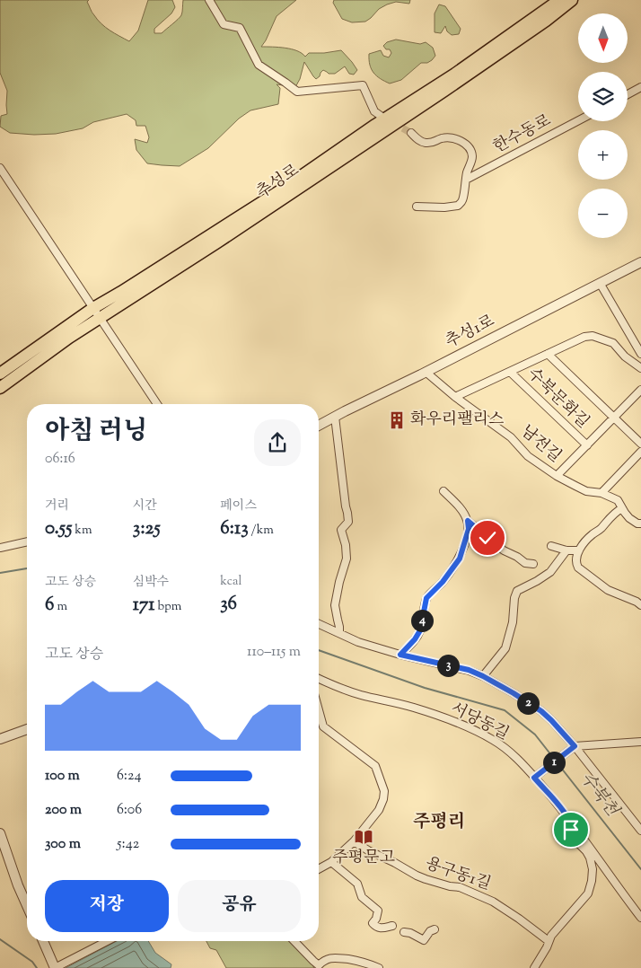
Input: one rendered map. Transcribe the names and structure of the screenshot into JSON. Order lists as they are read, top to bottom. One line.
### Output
{"streets":{"main road":["추성로"],"street":["한수동로","추성1로","수북문화길","남전길","서당동길","용구동1길"]},"crossings":[["추성1로","남전길"],["수북문화길","남전길"]],"districts":["주평리"],"water":["수북천"],"places":{"building":["화우리팰리스"],"library":["주평문고"]},"north":"bottom","page":{"map_buttons":["+","−"],"heading":["아침 러닝","06:16"],"stats":[["거리","0.55 km"],["시간","3:25"],["페이스","6:13 /km"],["고도 상승","6 m"],["심박수","171 bpm"],["kcal","36"]],"pins":["4","3","2","1"],"chart":["고도 상승","110–115 m"],"list":[{"name":"100 m","note":"6:24"},{"name":"200 m","note":"6:06"},{"name":"300 m","note":"5:42"}],"buttons":["저장","공유"]}}
